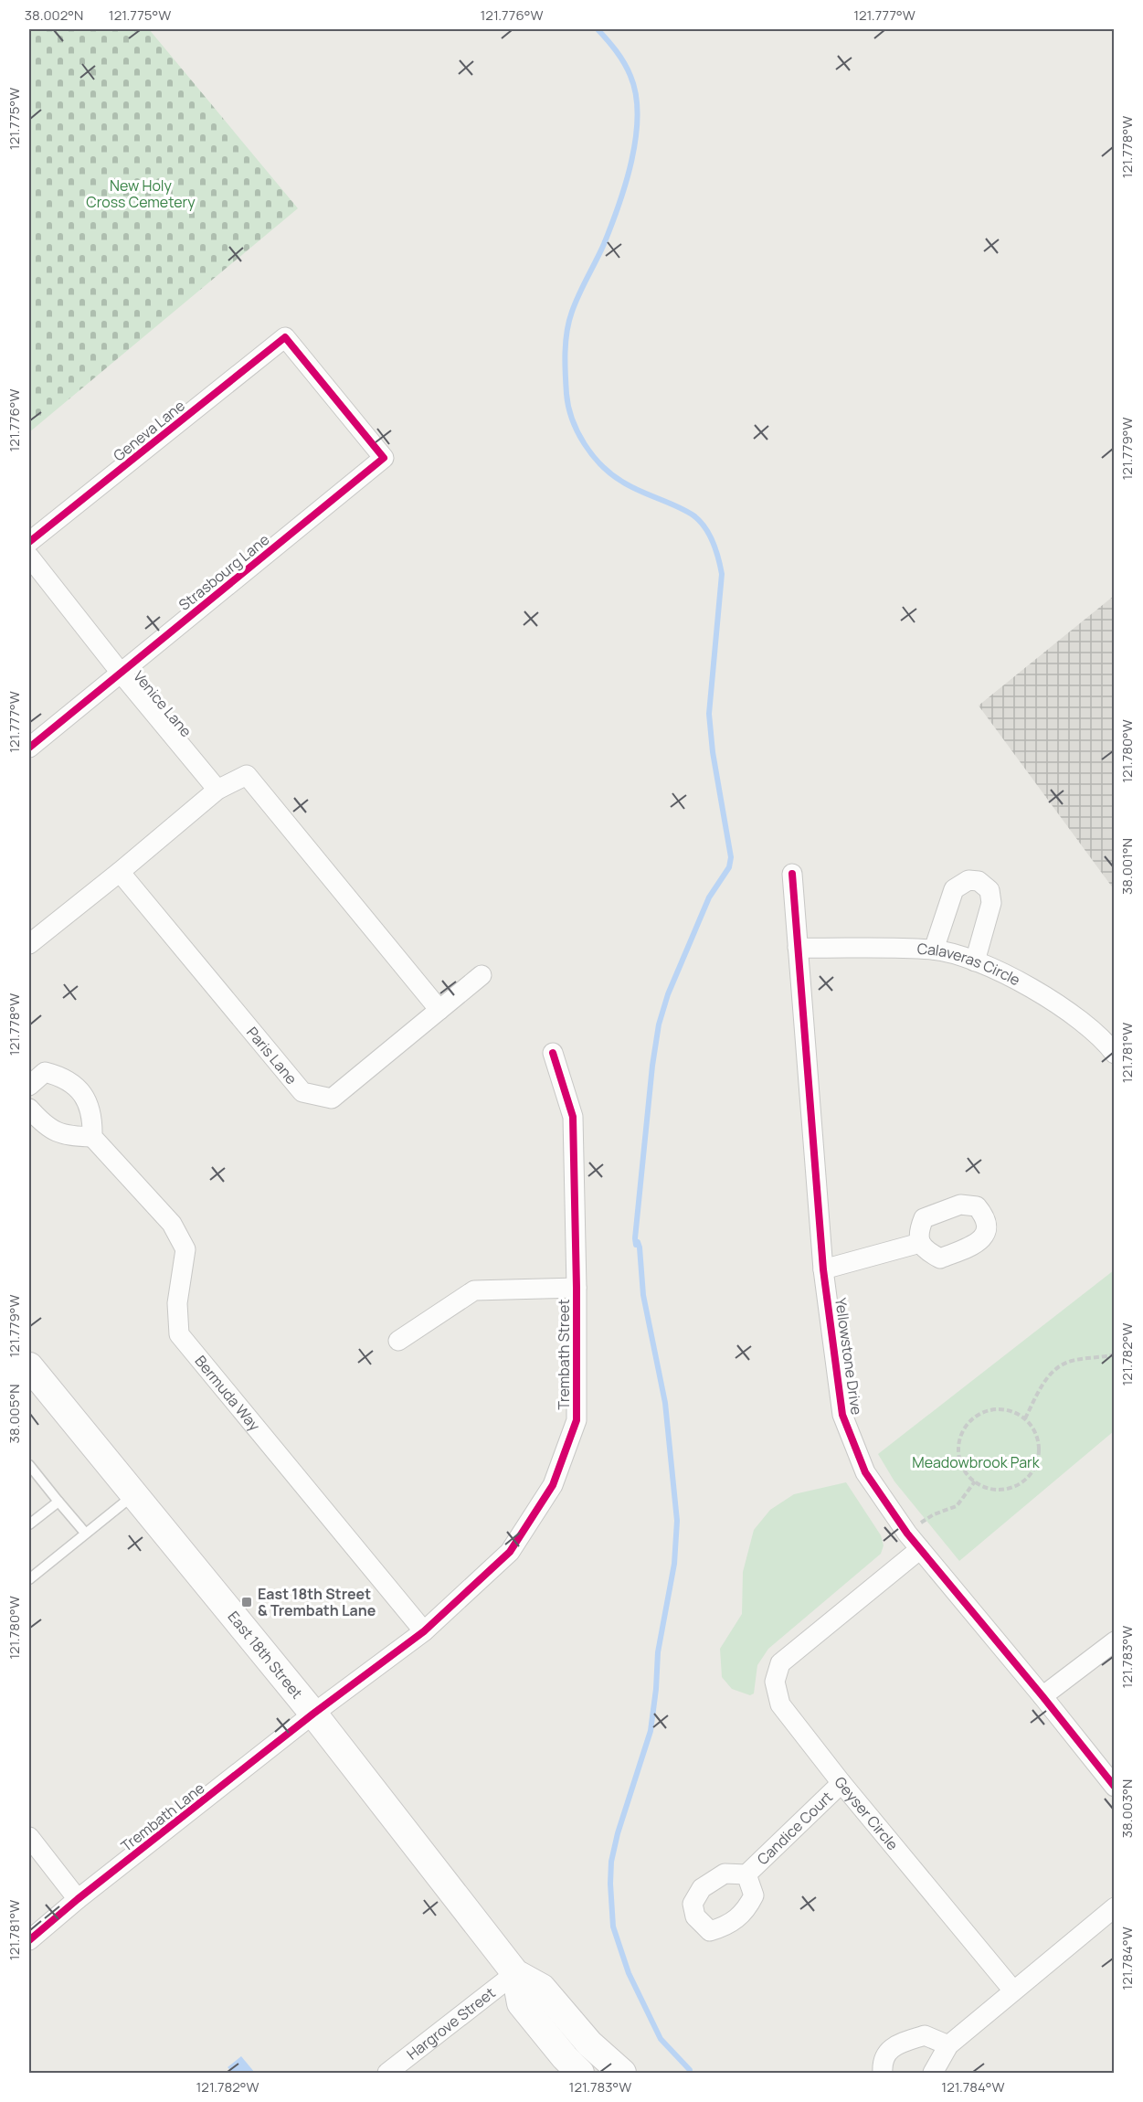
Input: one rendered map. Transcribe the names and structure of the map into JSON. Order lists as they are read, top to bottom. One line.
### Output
{"streets":{"main road":["East 18th Street"],"street":["Geneva Lane","Strasbourg Lane","Venice Lane","Calaveras Circle","Paris Lane","Trembath Street","Yellowstone Drive","Bermuda Way","Geyser Circle","Trembath Lane","Candice Court","Hargrove Street"]},"crossings":[["Geneva Lane","Strasbourg Lane"],["Strasbourg Lane","Venice Lane"],["Calaveras Circle","Yellowstone Drive"],["Trembath Street","Bermuda Way"],["Trembath Street","East 18th Street"],["Trembath Street","Trembath Lane"],["Yellowstone Drive","Geyser Circle"],["East 18th Street","Trembath Lane"],["East 18th Street","Hargrove Street"],["Geyser Circle","Candice Court"]],"parks":["New Holy Cross Cemetery","Meadowbrook Park"],"places":{"transit":["East 18th Street & Trembath Lane"]},"coordinates":["38.002°N","121.775°W","121.776°W","121.777°W","121.778°W","121.779°W","121.780°W","38.001°N","121.781°W","121.782°W","38.005°N","121.783°W","38.003°N","121.784°W"]}
